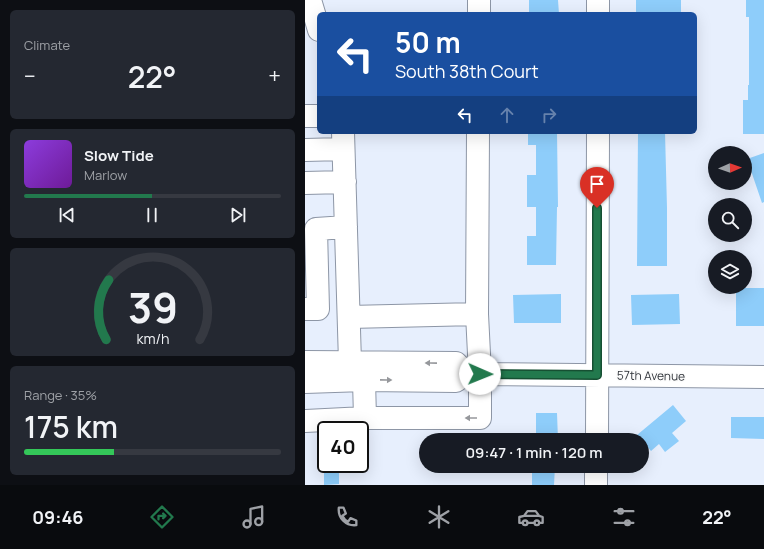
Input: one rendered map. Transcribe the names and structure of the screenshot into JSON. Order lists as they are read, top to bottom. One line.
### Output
{"streets":{"street":["57th Avenue"]},"north":"right","page":{"tile":["Climate",["Range · 35%","175 km"]],"turn":["50 m","South 38th Court"],"heat":["−","22°","+"],"song":["Slow Tide","Marlow"],"limit":"40","trip":"09:47 · 1 min · 120 m","tabs":["09:46","22°"],"gauge":["39","km/h"]}}
